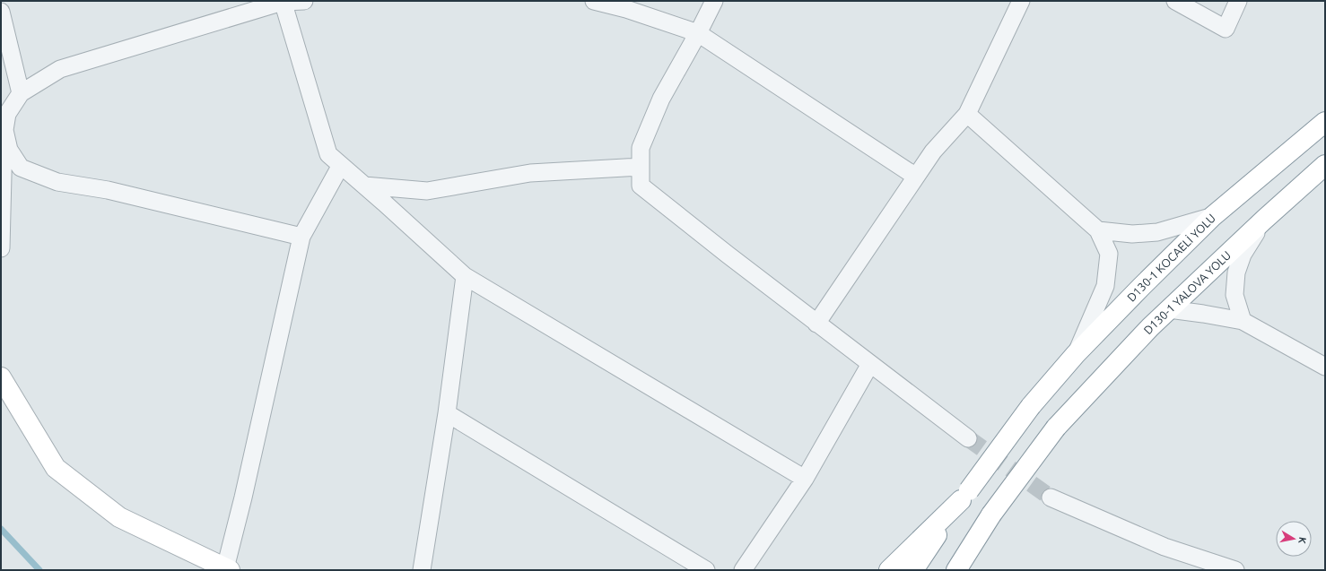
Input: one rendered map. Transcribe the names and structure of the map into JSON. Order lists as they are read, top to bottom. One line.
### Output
{"streets":{"main road":["D130-1 KOCAELİ YOLU","D130-1 YALOVA YOLU"]},"north":"right"}
